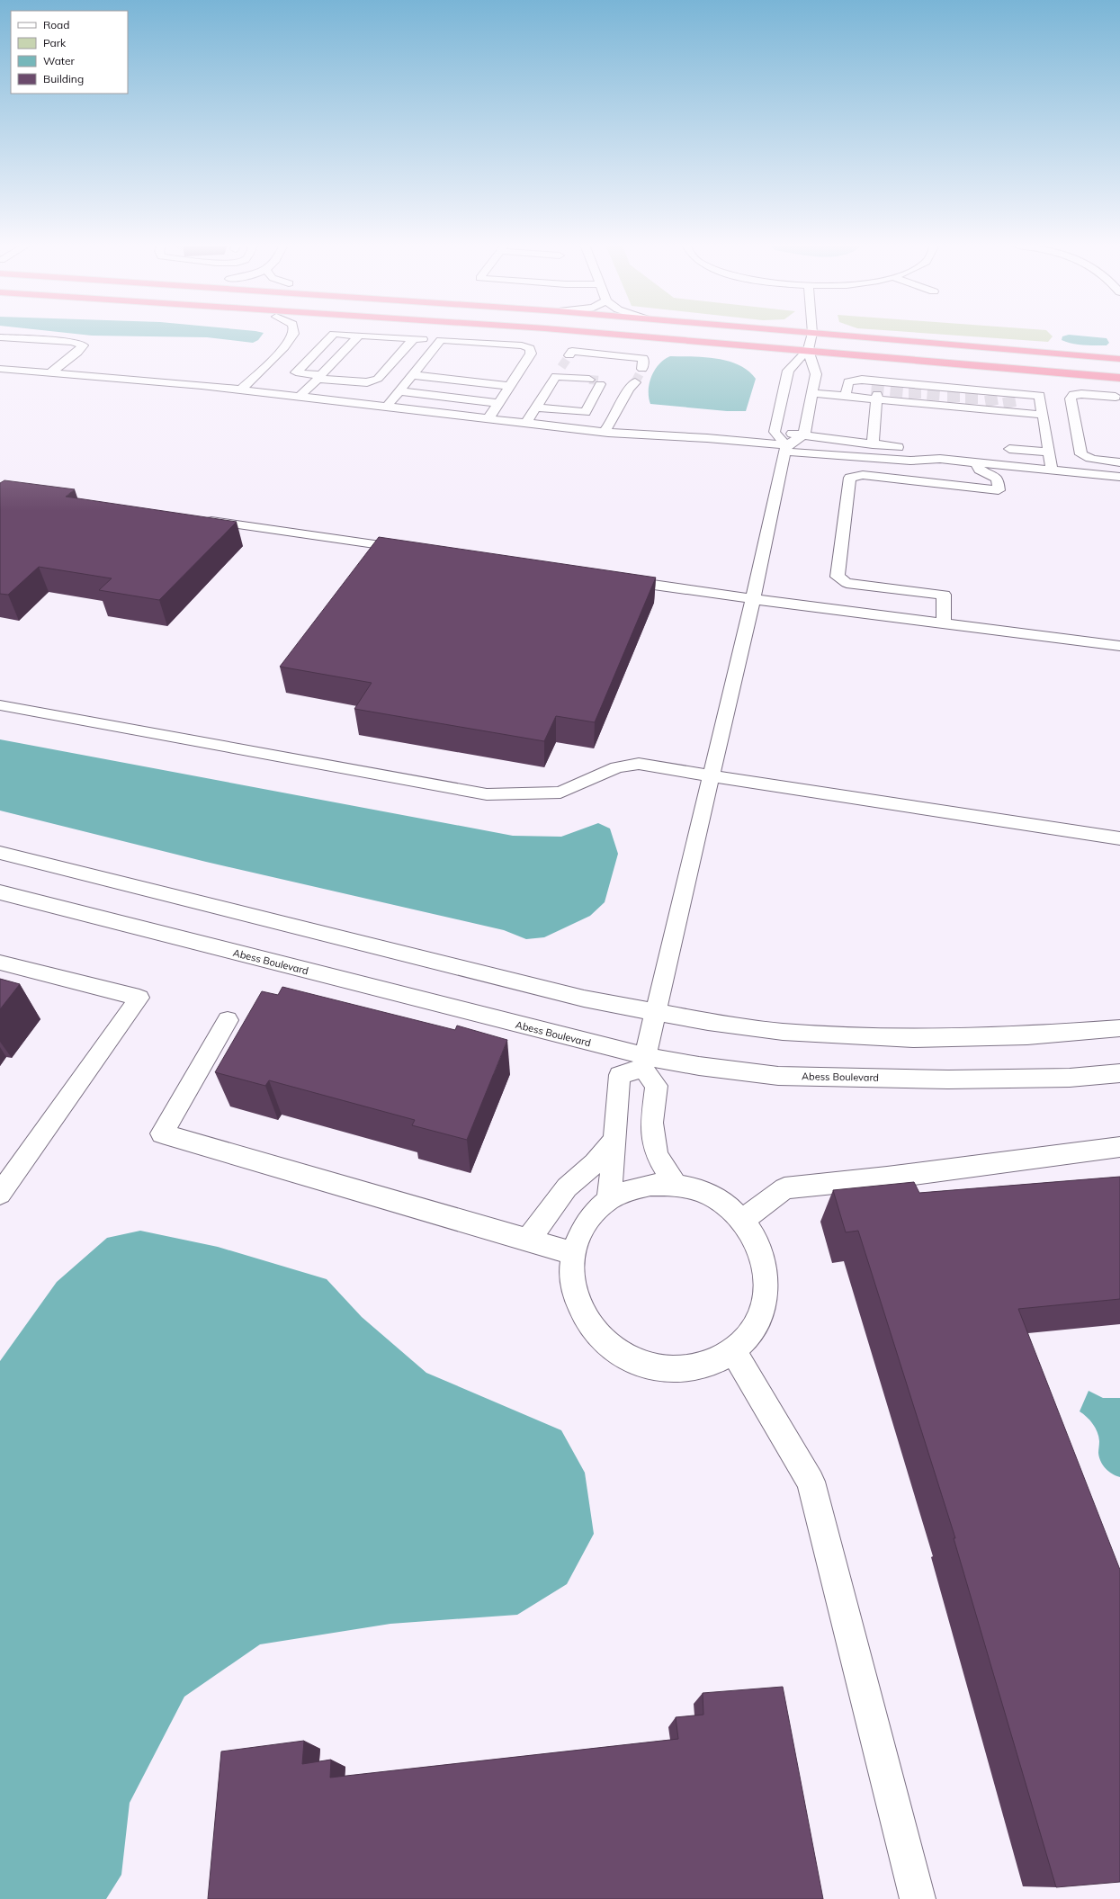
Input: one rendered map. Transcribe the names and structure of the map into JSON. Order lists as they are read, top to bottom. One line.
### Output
{"streets":{"street":["Abess Boulevard"]},"legend":["Road","Park","Water","Building"]}
